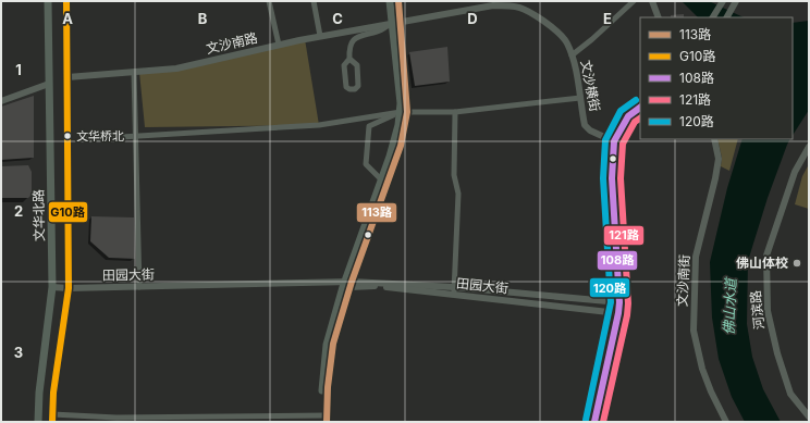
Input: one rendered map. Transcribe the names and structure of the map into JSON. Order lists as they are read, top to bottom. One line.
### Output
{"streets":{"main road":["文华北路"],"street":["文沙南路","文沙横街","田园大街","文沙南街","河滨路"]},"crossings":[["文沙南路","文沙横街"],["文华北路","田园大街"]],"water":["佛山水道"],"places":["文华桥北","佛山体校"],"lines":["transit line 113路","transit line G10路","transit line 120路","transit line 108路","transit line 121路"],"legend":["113路","G10路","108路","121路","120路"],"grid":{"columns":["A","B","C","D","E"],"rows":["1","2","3"]}}
